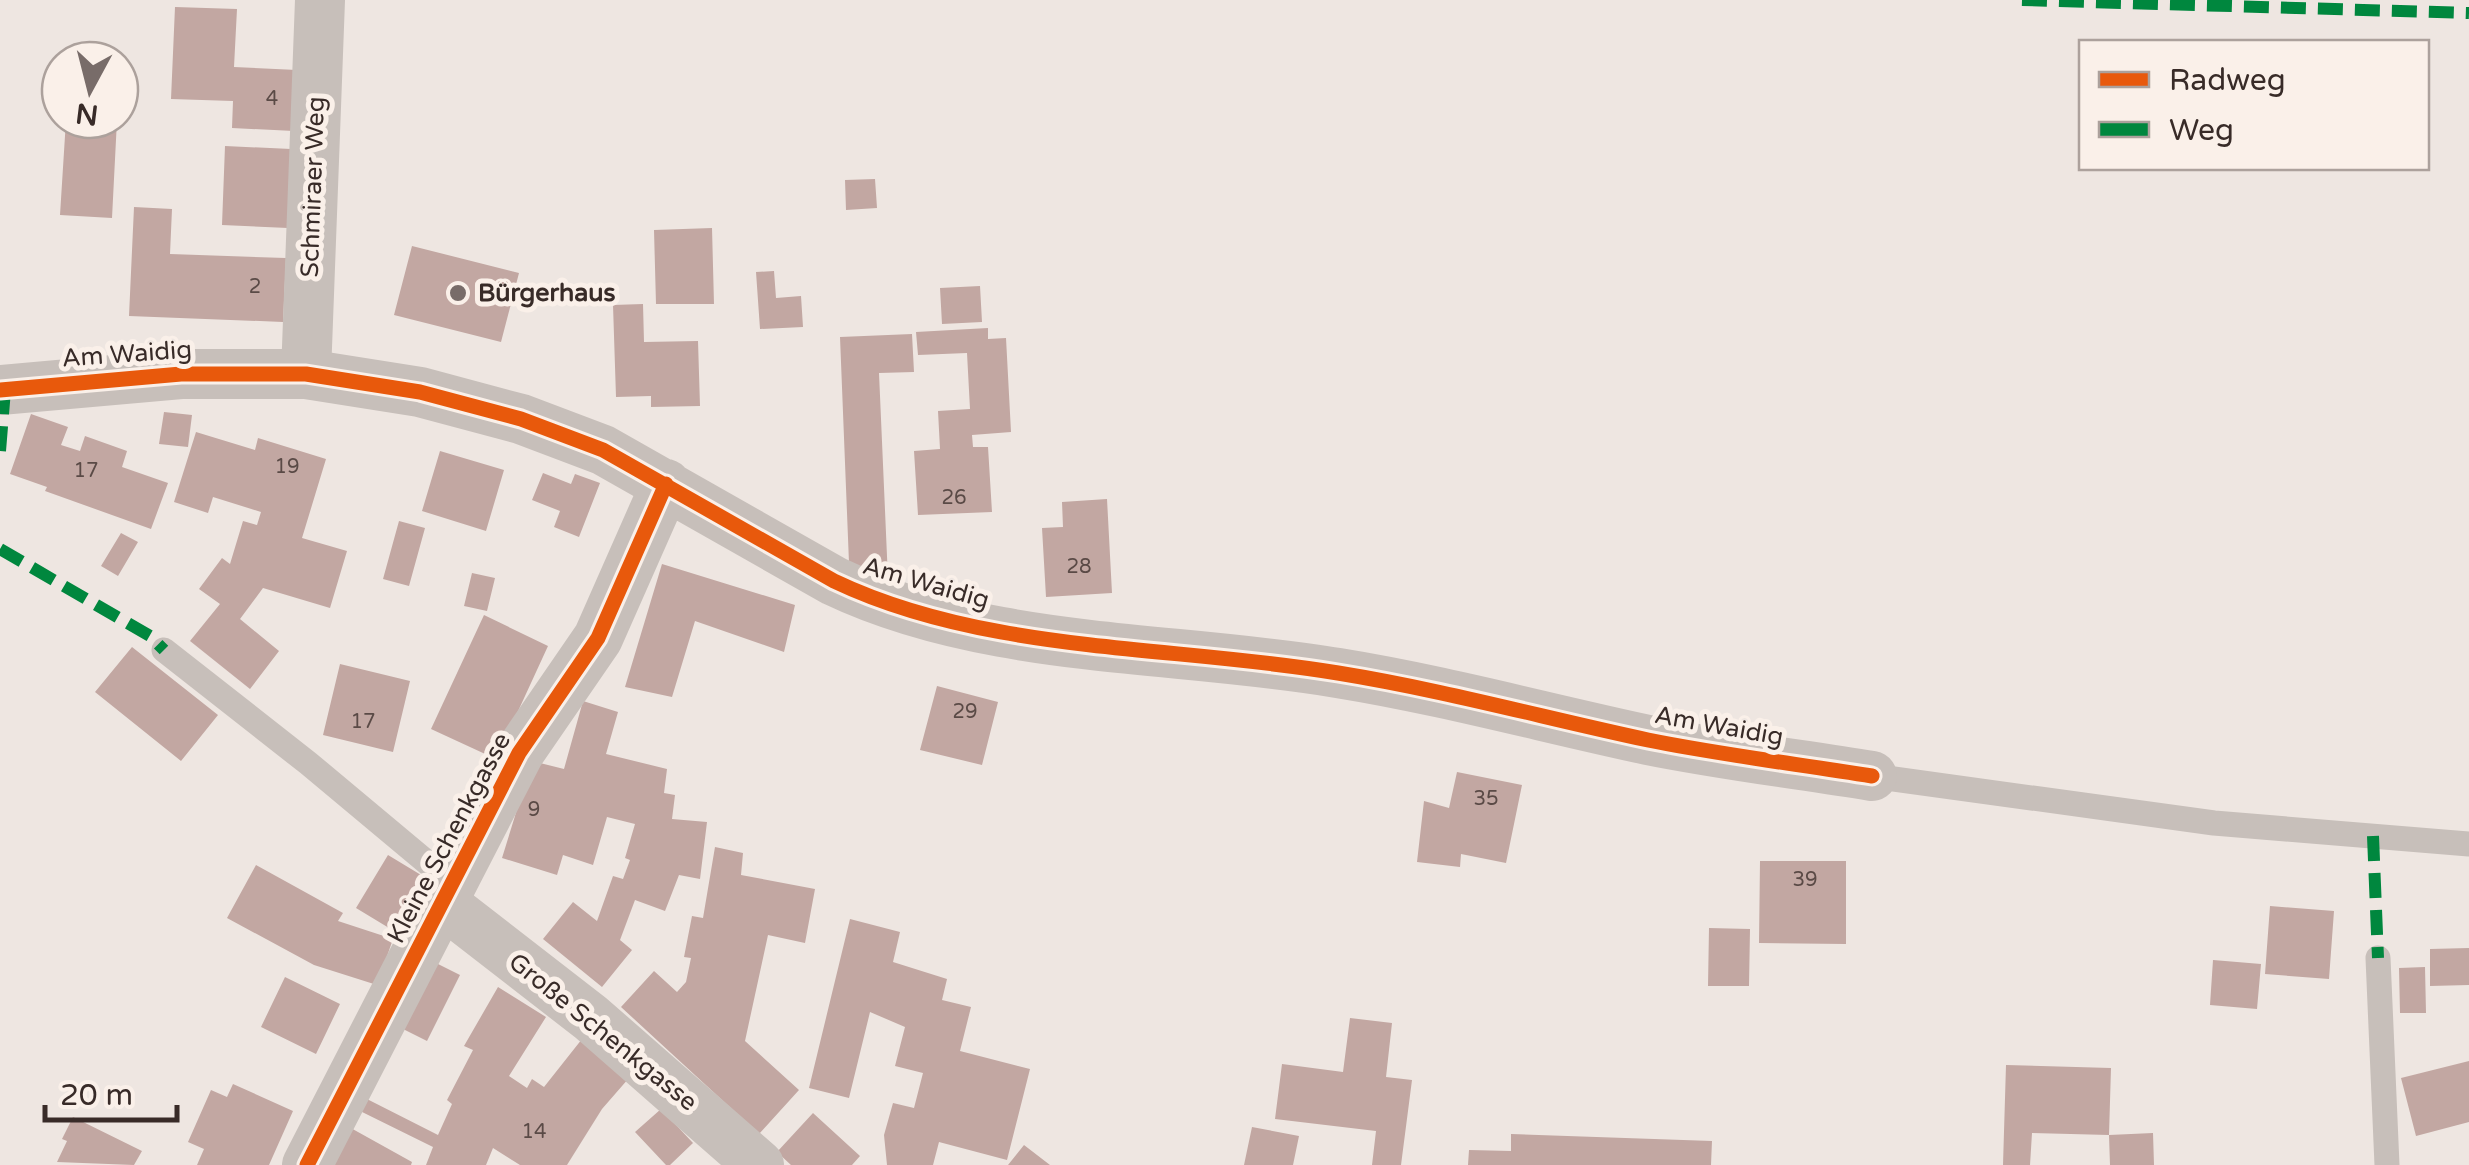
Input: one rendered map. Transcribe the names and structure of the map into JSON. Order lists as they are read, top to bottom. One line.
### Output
{"streets":{"street":["Schmiraer Weg","Am Waidig","Kleine Schenkgasse","Große Schenkgasse"]},"crossings":[["Schmiraer Weg","Am Waidig"],["Am Waidig","Kleine Schenkgasse"],["Kleine Schenkgasse","Große Schenkgasse"]],"places":["Bürgerhaus"],"house_numbers":["4","2","19","17","26","28","29","17","35","9","39","14"],"legend":["Radweg","Weg"],"scale_bar":"20 m","north":"bottom"}
